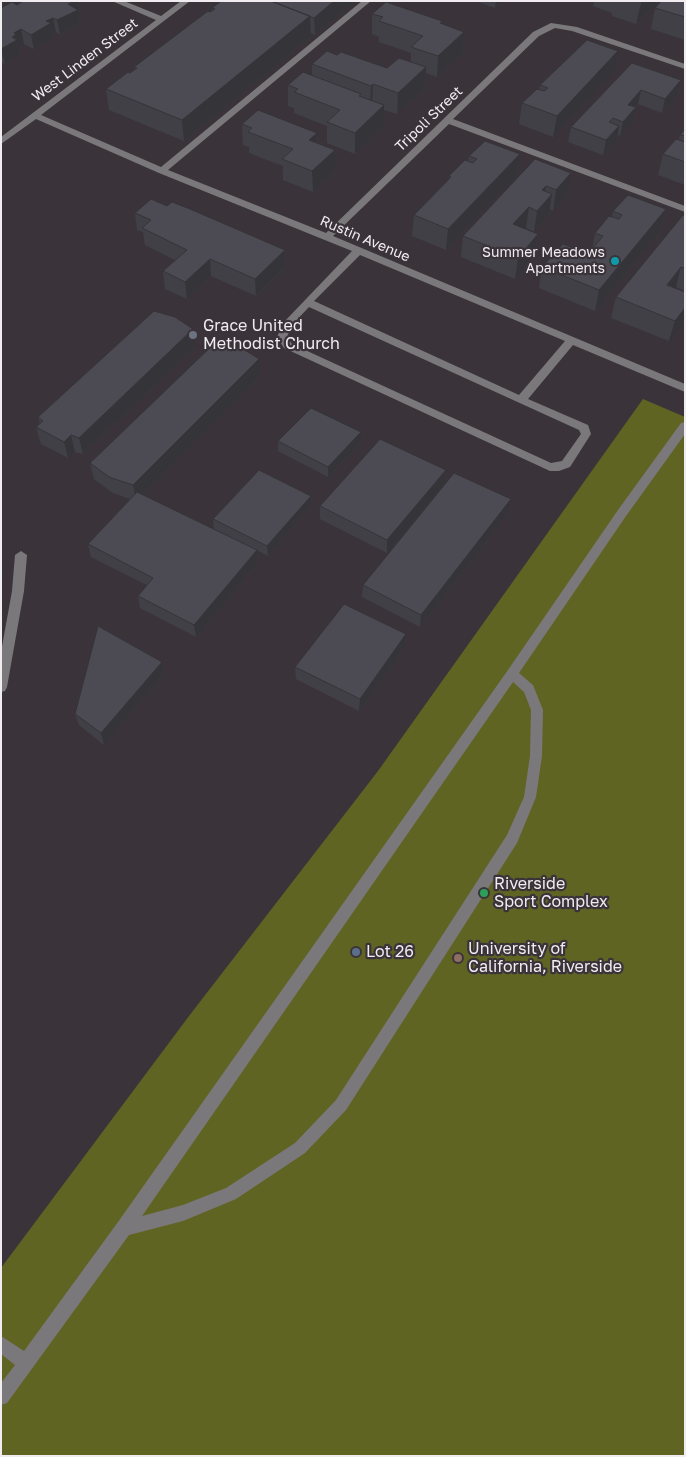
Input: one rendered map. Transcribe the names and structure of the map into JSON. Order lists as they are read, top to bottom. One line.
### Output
{"streets":{"street":["West Linden Street","Tripoli Street","Rustin Avenue"]},"crossings":[["West Linden Street","Rustin Avenue"],["Tripoli Street","Rustin Avenue"]],"places":["Summer Meadows Apartments","Grace United Methodist Church","Riverside Sport Complex","Lot 26","University of California, Riverside"]}
